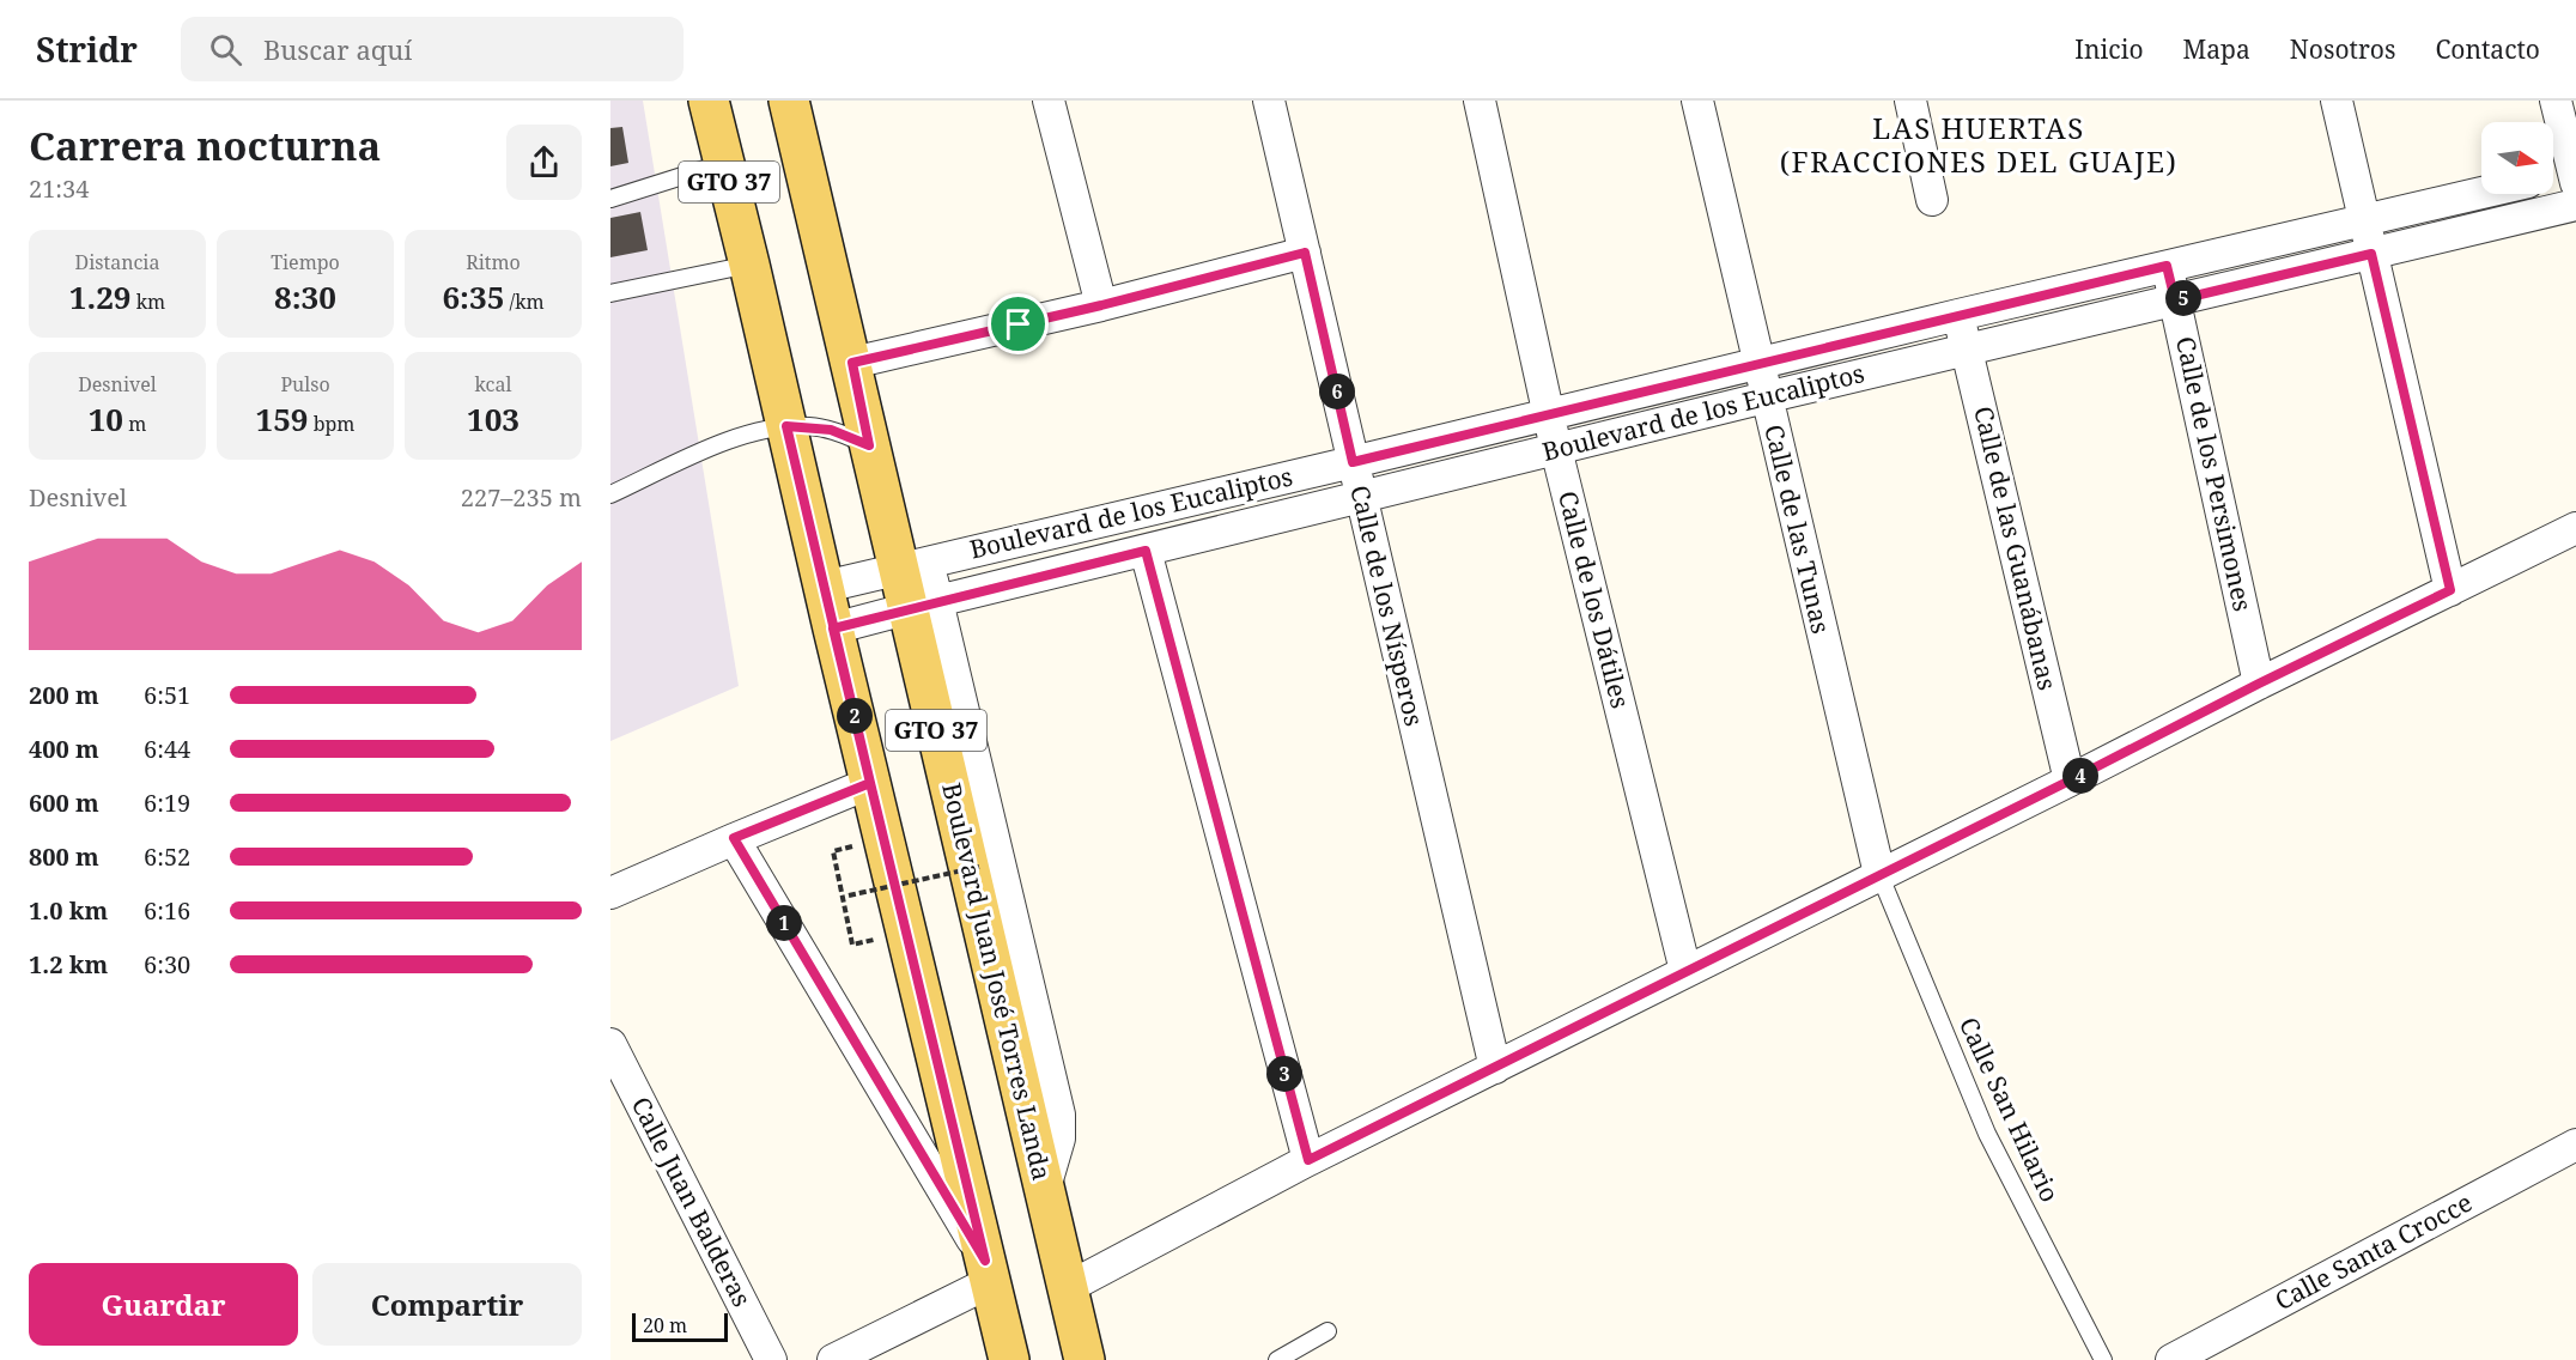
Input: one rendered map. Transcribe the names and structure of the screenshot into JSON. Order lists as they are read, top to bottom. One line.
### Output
{"streets":{"main road":["GTO 37","Boulevard Juan José Torres Landa"],"street":["Boulevard de los Eucaliptos","Calle de los Persimones","Calle de las Tunas","Calle de las Guanábanas","Calle de los Dátiles","Calle de los Nísperos","Calle Juan Balderas","Calle Santa Crocce"],"lane":["Calle San Hilario"]},"crossings":[["GTO 37","Boulevard de los Eucaliptos"],["Boulevard de los Eucaliptos","Calle de los Persimones"],["Boulevard de los Eucaliptos","Calle de las Tunas"],["Boulevard de los Eucaliptos","Calle de las Guanábanas"],["Boulevard de los Eucaliptos","Calle de los Dátiles"],["Boulevard de los Eucaliptos","Calle de los Nísperos"],["Boulevard de los Eucaliptos","Boulevard Juan José Torres Landa"],["Calle de las Tunas","Calle San Hilario"]],"districts":["LAS HUERTAS (FRACCIONES DEL GUAJE)"],"scale_bar":"20 m","north":"right","page":{"header":"Stridr","search":"Buscar aquí","nav":["Inicio","Mapa","Nosotros","Contacto"],"heading":["Carrera nocturna","21:34"],"stats":[["Distancia","1.29 km"],["Tiempo","8:30"],["Ritmo","6:35 /km"],["Desnivel","10 m"],["Pulso","159 bpm"],["kcal","103"]],"pins":["5","6","2","4","1","3"],"chart":["Desnivel","227–235 m"],"list":[{"name":"200 m","note":"6:51"},{"name":"400 m","note":"6:44"},{"name":"600 m","note":"6:19"},{"name":"800 m","note":"6:52"},{"name":"1.0 km","note":"6:16"},{"name":"1.2 km","note":"6:30"}],"buttons":["Guardar","Compartir"],"scale":"20 m"}}
